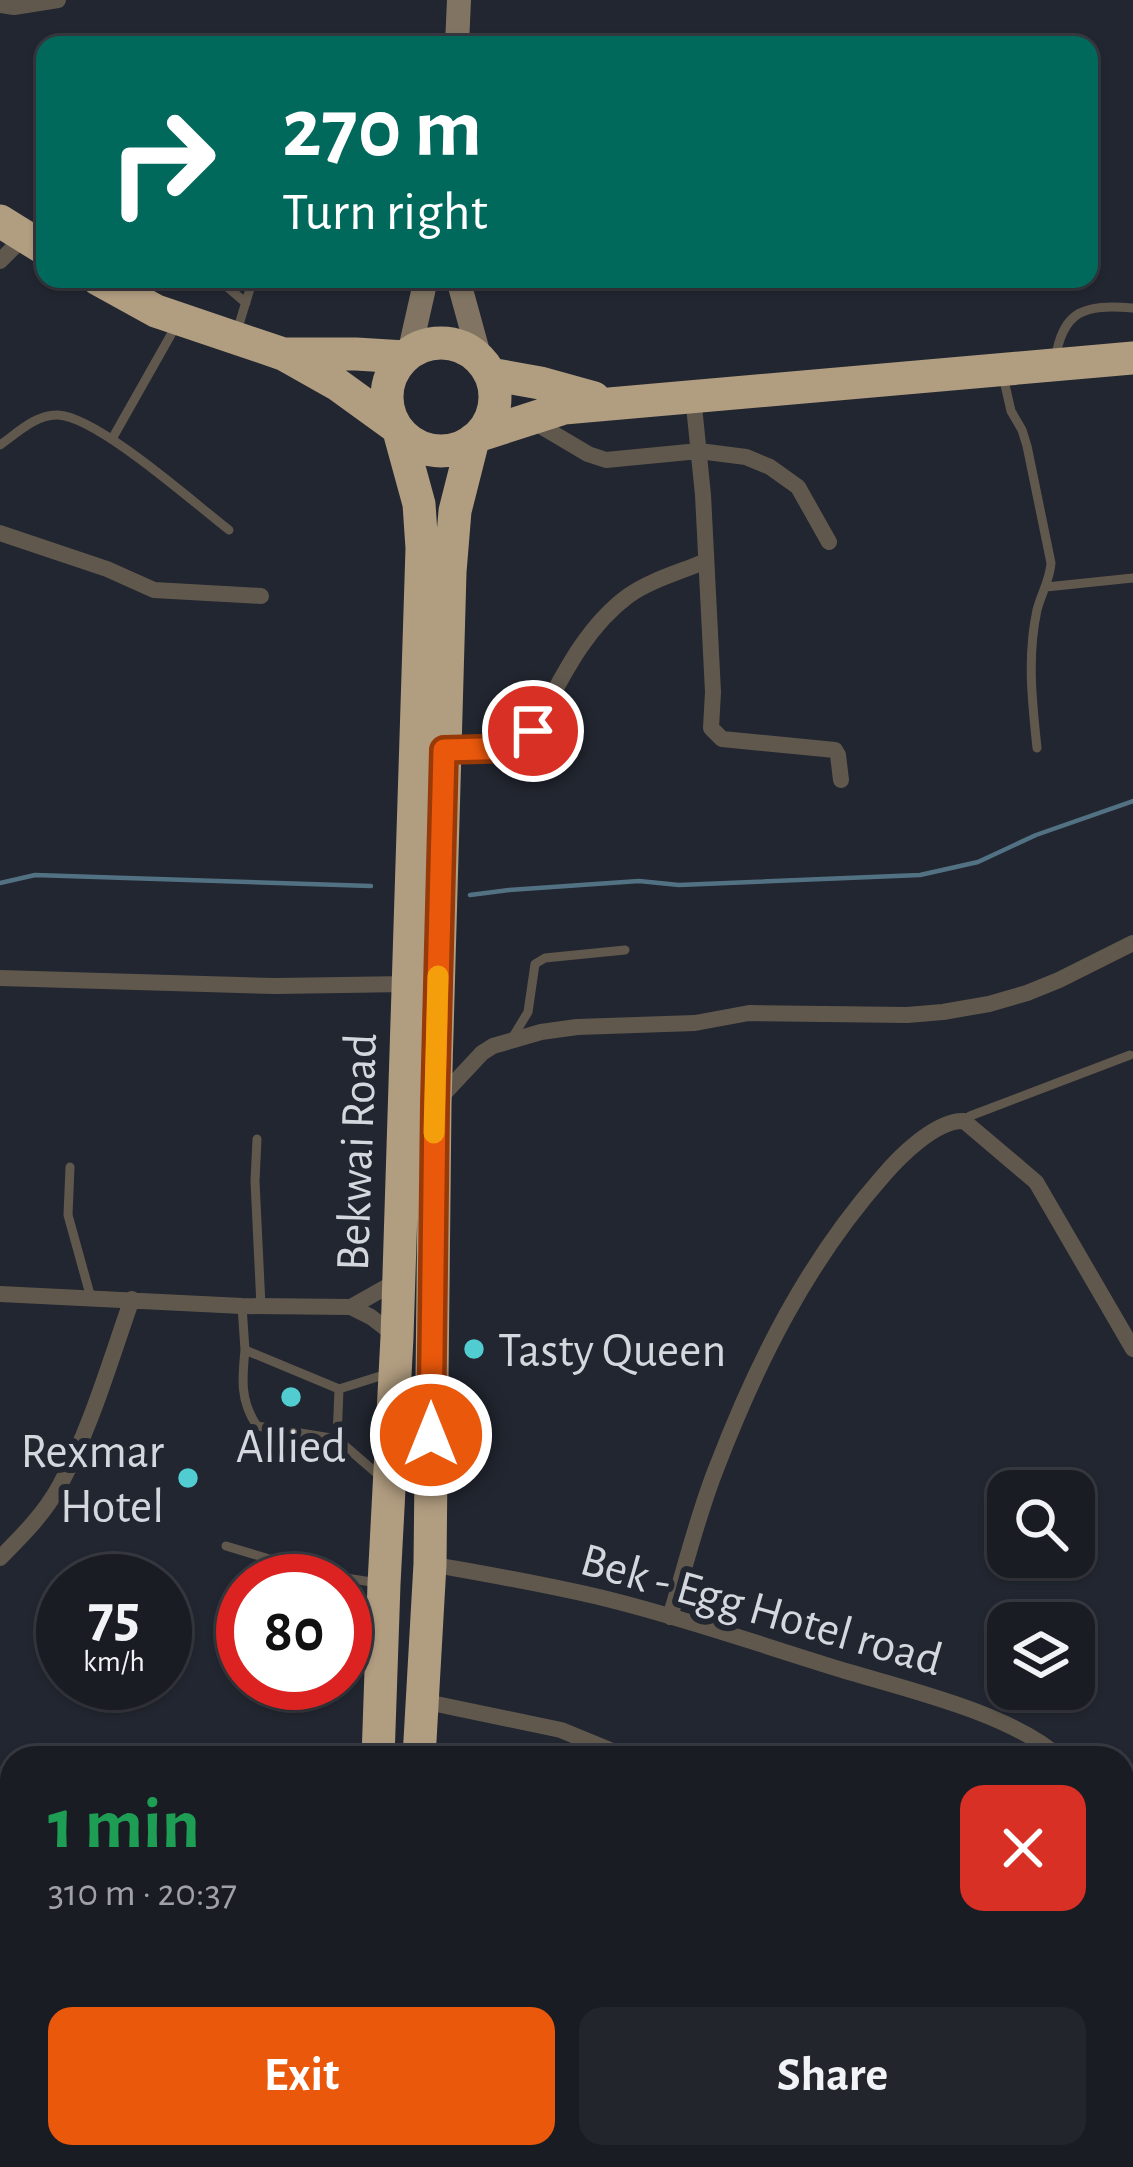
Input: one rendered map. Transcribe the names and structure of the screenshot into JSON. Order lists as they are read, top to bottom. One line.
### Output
{"streets":{"highway":["Bekwai Road"],"street":["Bek - Egg Hotel road"]},"crossings":[["Bekwai Road","Bek - Egg Hotel road"]],"places":["Tasty Queen","Allied","Rexmar Hotel"],"page":{"turn":["270 m","Turn right"],"speed":"75 km/h","limit":"80","heading":["1 min","310 m · 20:37"],"buttons":["Exit","Share"]}}
